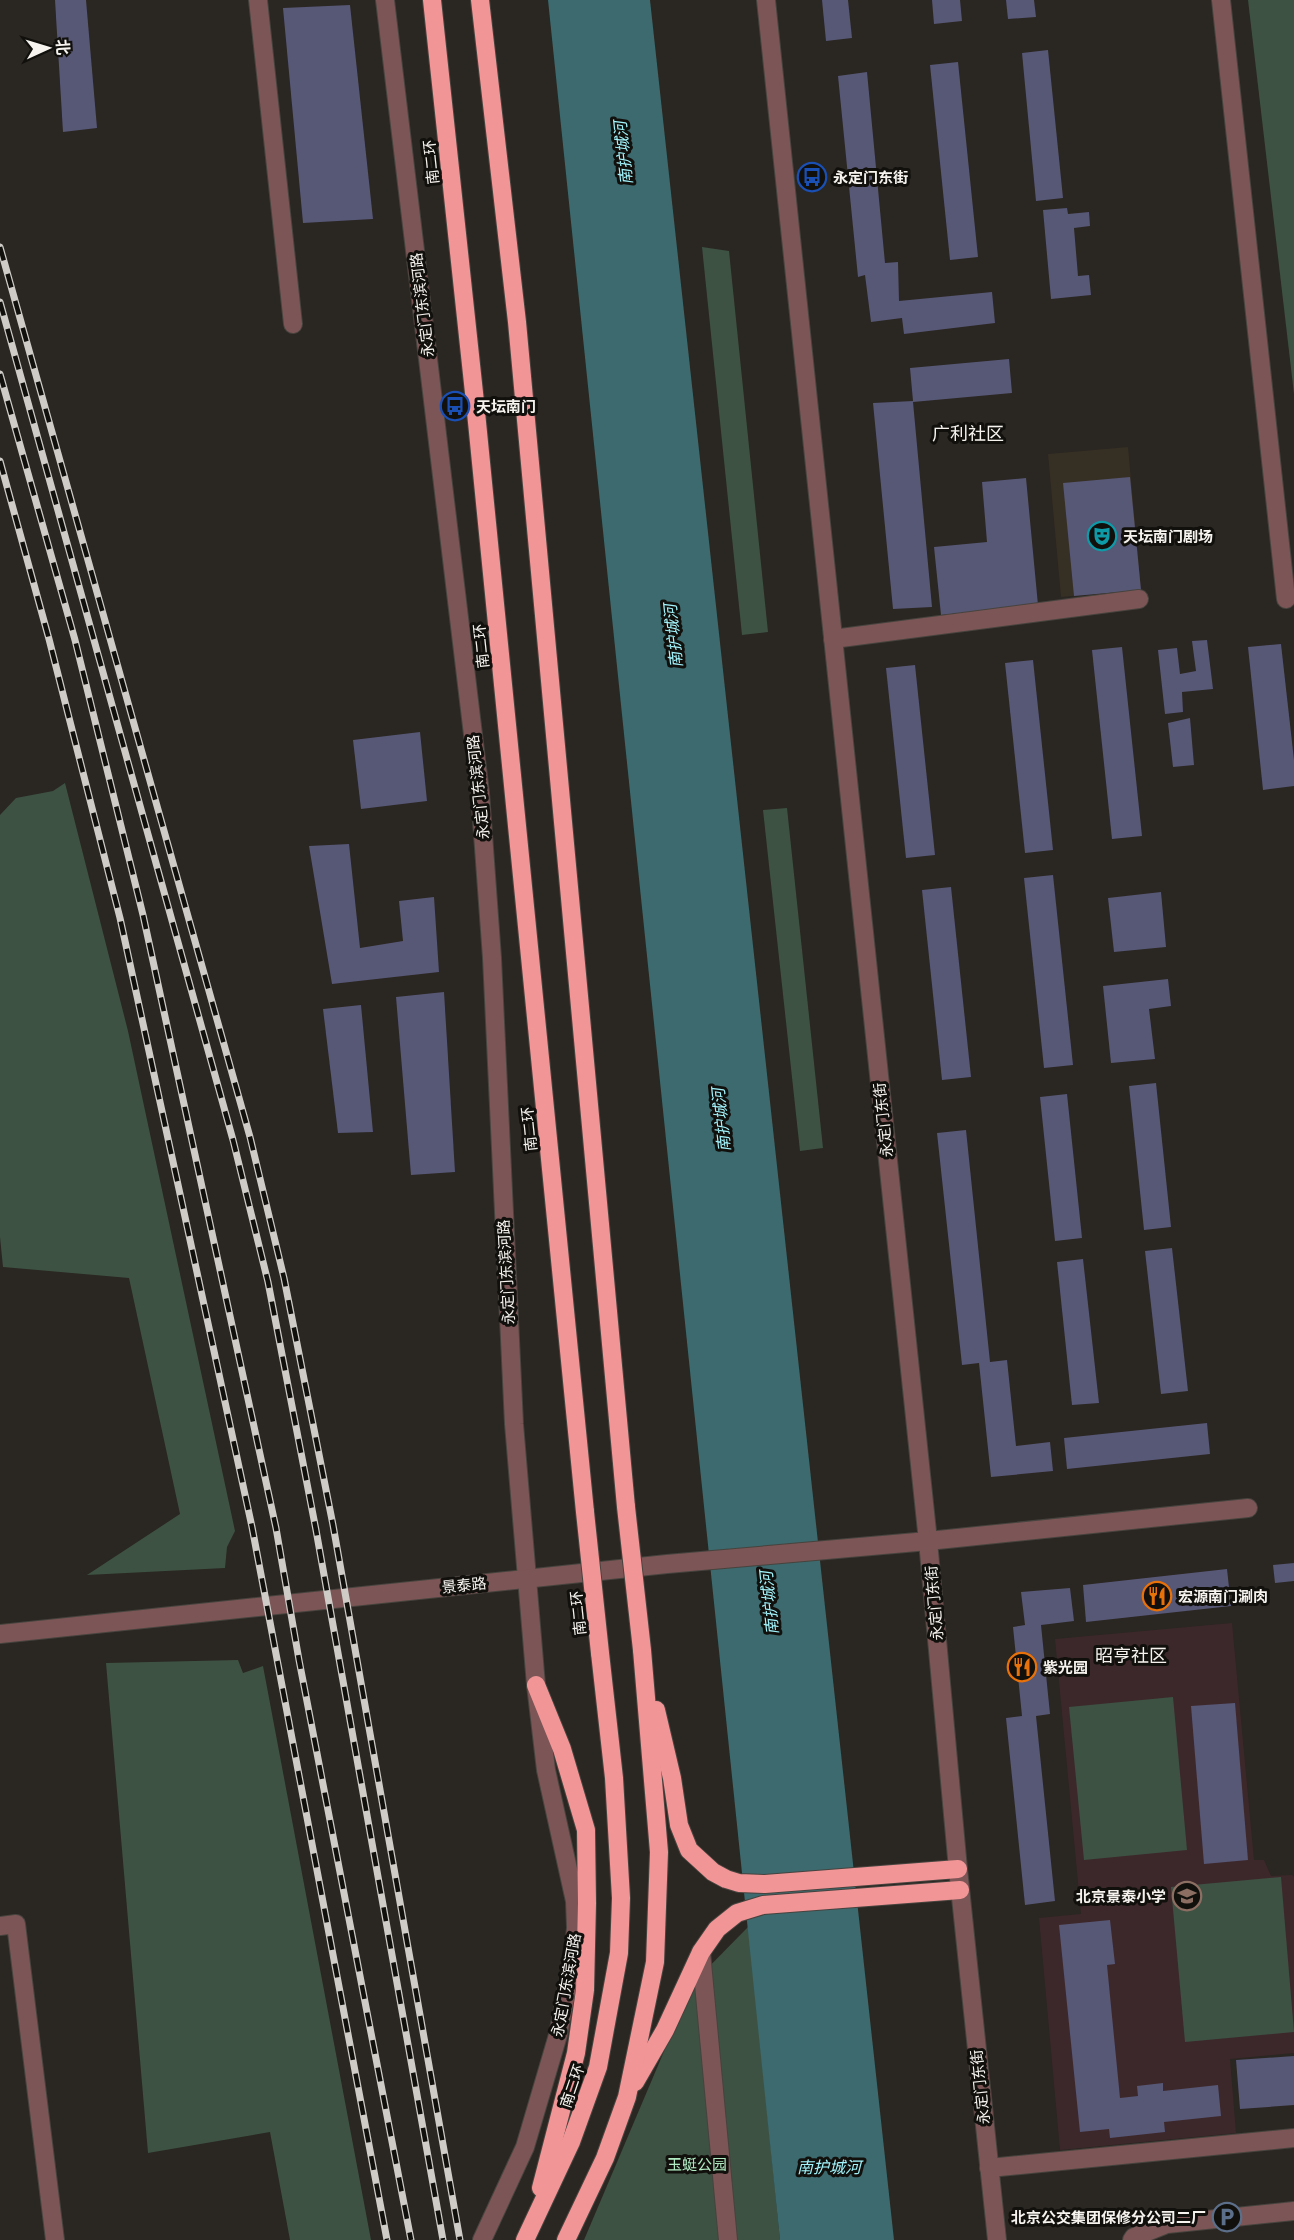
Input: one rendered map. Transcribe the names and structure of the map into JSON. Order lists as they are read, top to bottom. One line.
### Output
{"streets":{"highway":["南二环"],"street":["永定门东滨河路","永定门东街","景泰路"]},"crossings":[["永定门东滨河路","景泰路"],["永定门东街","景泰路"]],"districts":["广利社区","昭亨社区"],"water":["南护城河"],"parks":["玉蜓公园"],"places":{"bus stop":["永定门东街","天坛南门"],"theatre":["天坛南门剧场"],"restaurant":["宏源南门涮肉","紫光园"],"school or university":["北京景泰小学"],"parking":["北京公交集团保修分公司二厂"]},"north":"right"}
